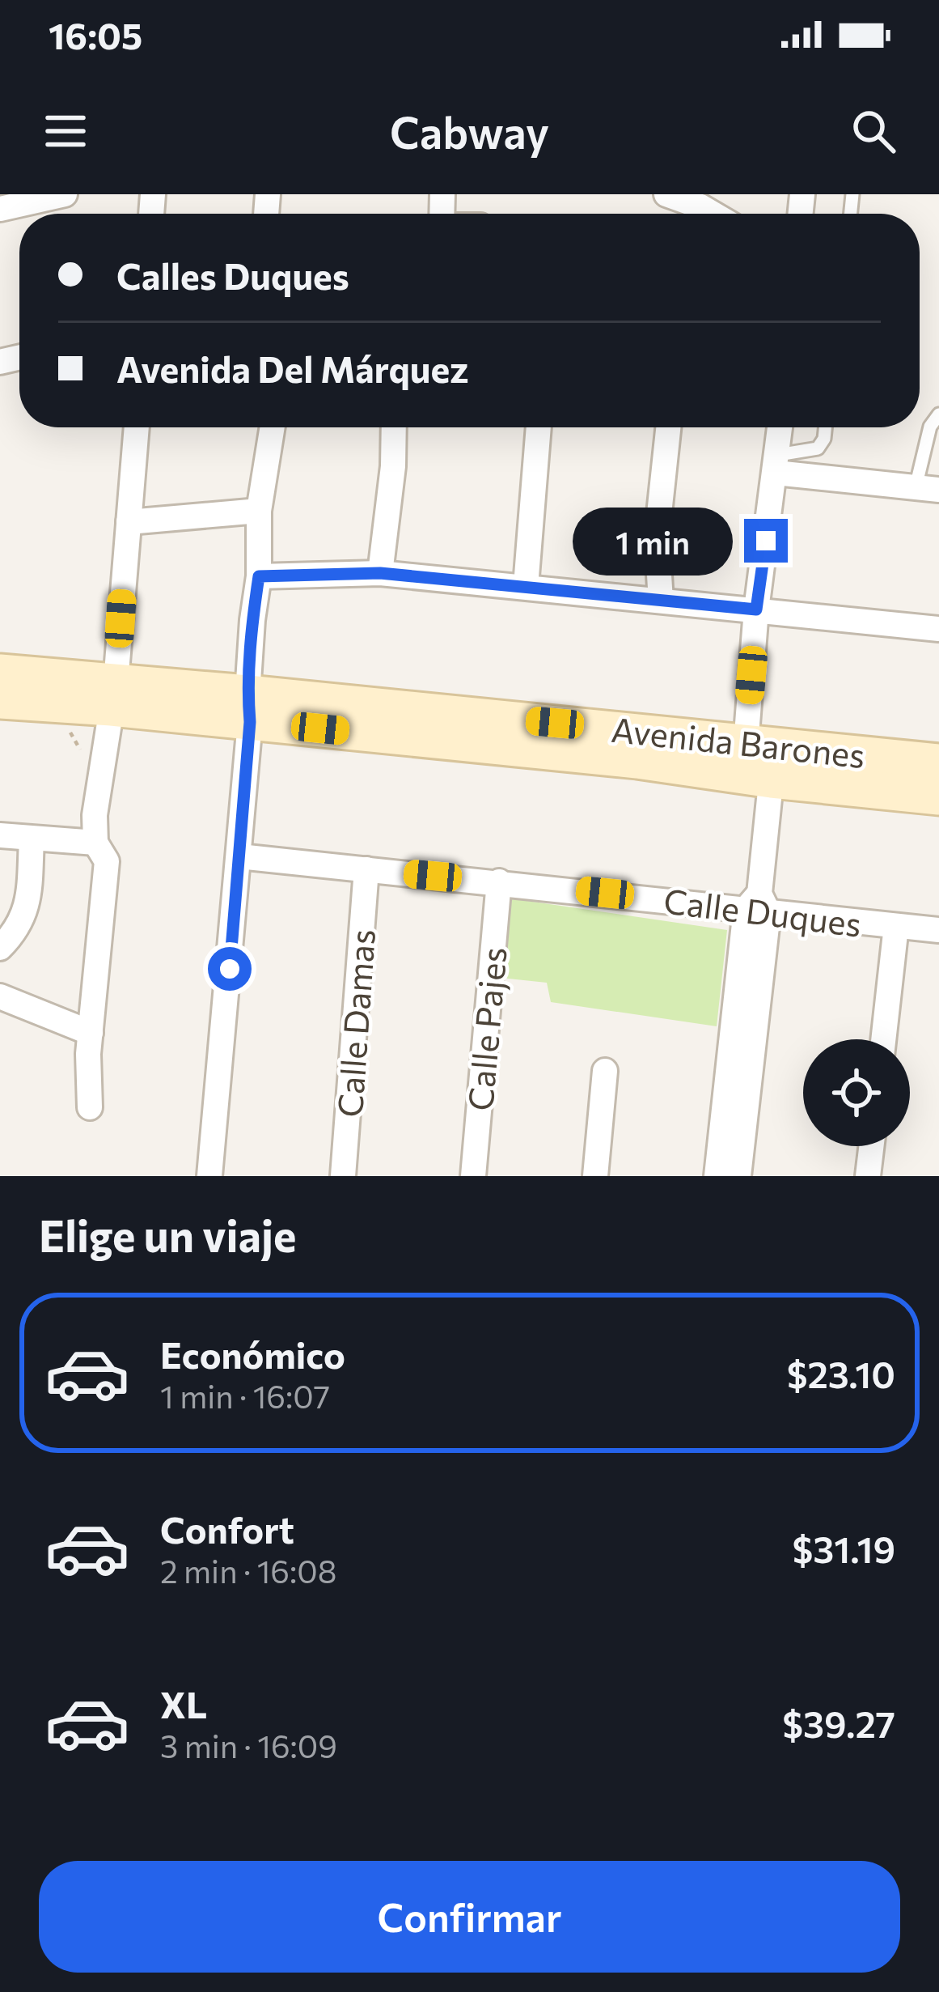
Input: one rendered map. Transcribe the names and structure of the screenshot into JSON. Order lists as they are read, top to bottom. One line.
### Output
{"streets":{"main road":["Avenida Barones"],"street":["Calle Duques","Calle Damas","Calle Pajes"]},"crossings":[["Calle Duques","Calle Damas"],["Calle Duques","Calle Pajes"]],"page":{"status":"16:05","header":"Cabway","banner":["Calles Duques","Avenida Del Márquez"],"bubble":"1 min","heading":"Elige un viaje","list":[{"name":"Económico","note":"1 min · 16:07","value":"$23.10"},{"name":"Confort","note":"2 min · 16:08","value":"$31.19"},{"name":"XL","note":"3 min · 16:09","value":"$39.27"}],"buttons":"Confirmar"}}
